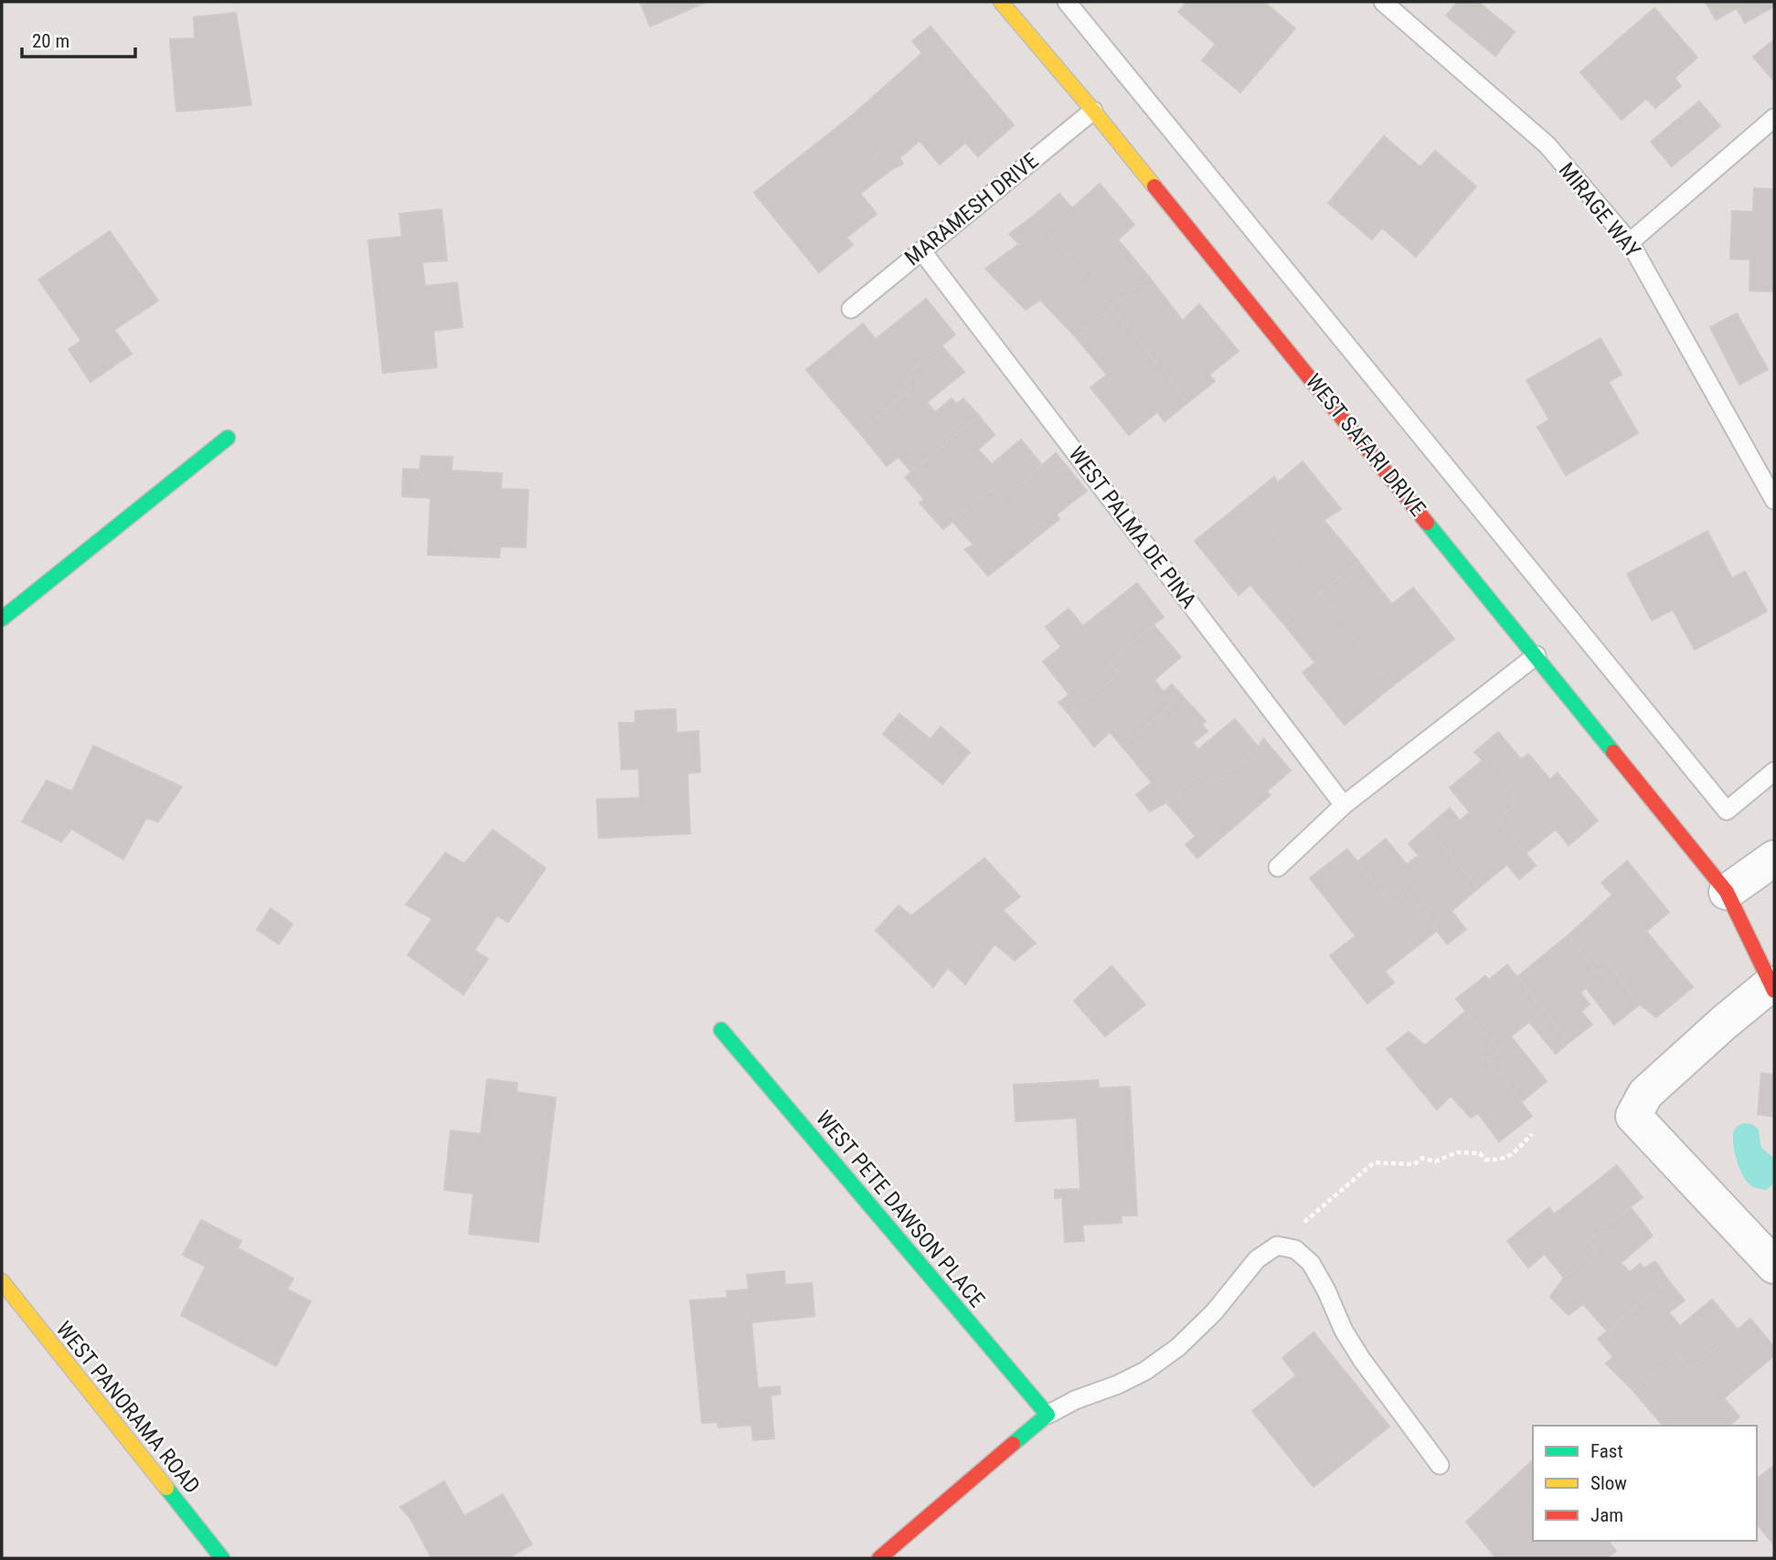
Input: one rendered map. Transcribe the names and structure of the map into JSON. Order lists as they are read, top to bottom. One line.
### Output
{"streets":{"street":["WEST SAFARI DRIVE","WEST PETE DAWSON PLACE","WEST PANORAMA ROAD"],"lane":["MARAMESH DRIVE","MIRAGE WAY","WEST PALMA DE PINA"]},"crossings":[["MARAMESH DRIVE","WEST SAFARI DRIVE"],["MARAMESH DRIVE","WEST PALMA DE PINA"]],"legend":["Fast","Slow","Jam"],"scale_bar":"20 m"}
